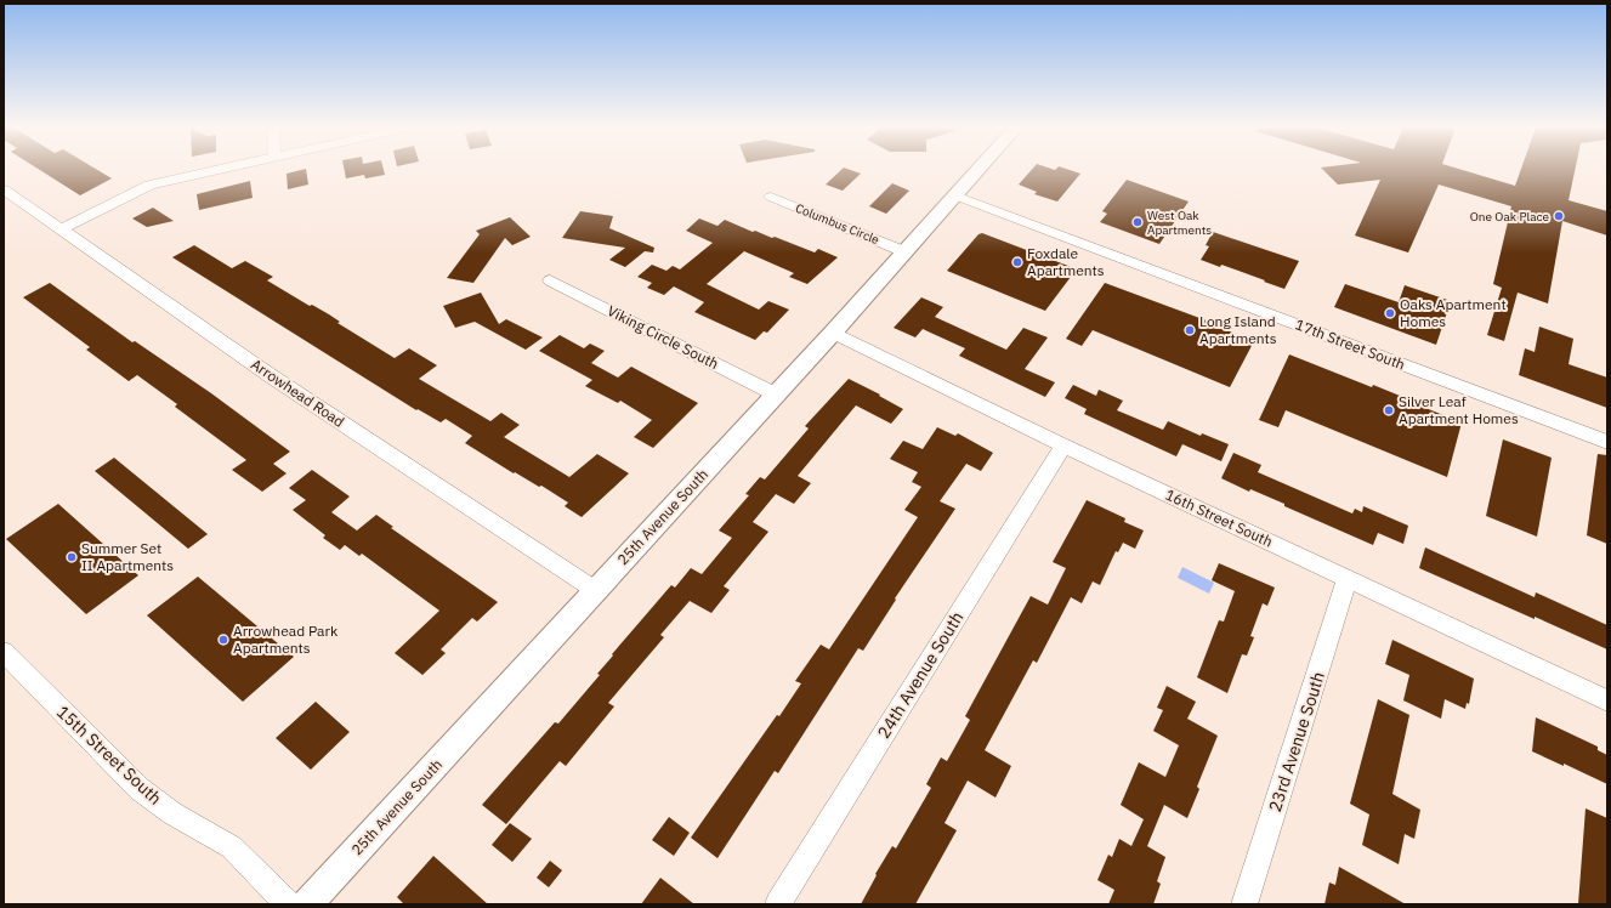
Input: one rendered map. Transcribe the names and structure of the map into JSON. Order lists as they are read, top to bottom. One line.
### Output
{"streets":{"street":["Columbus Circle","Viking Circle South","17th Street South","Arrowhead Road","25th Avenue South","16th Street South","24th Avenue South","23rd Avenue South","15th Street South"]},"crossings":[["Columbus Circle","25th Avenue South"],["Viking Circle South","25th Avenue South"],["17th Street South","25th Avenue South"],["Arrowhead Road","25th Avenue South"],["25th Avenue South","16th Street South"],["16th Street South","24th Avenue South"],["16th Street South","23rd Avenue South"]],"places":["One Oak Place","West Oak Apartments","Foxdale Apartments","Oaks Apartment Homes","Long Island Apartments","Silver Leaf Apartment Homes","Summer Set II Apartments","Arrowhead Park Apartments"]}
